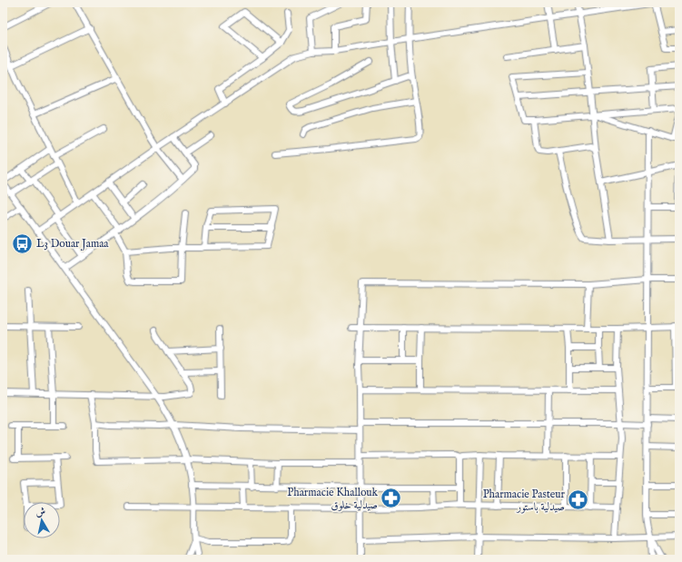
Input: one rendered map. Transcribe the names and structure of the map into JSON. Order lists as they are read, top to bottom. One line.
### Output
{"places":{"bus stop":["L3 Douar Jamaa"],"pharmacy":["Pharmacie Khallouk صيدلية خلوق","Pharmacie Pasteur صيدلية باستور"]},"north":"top"}
